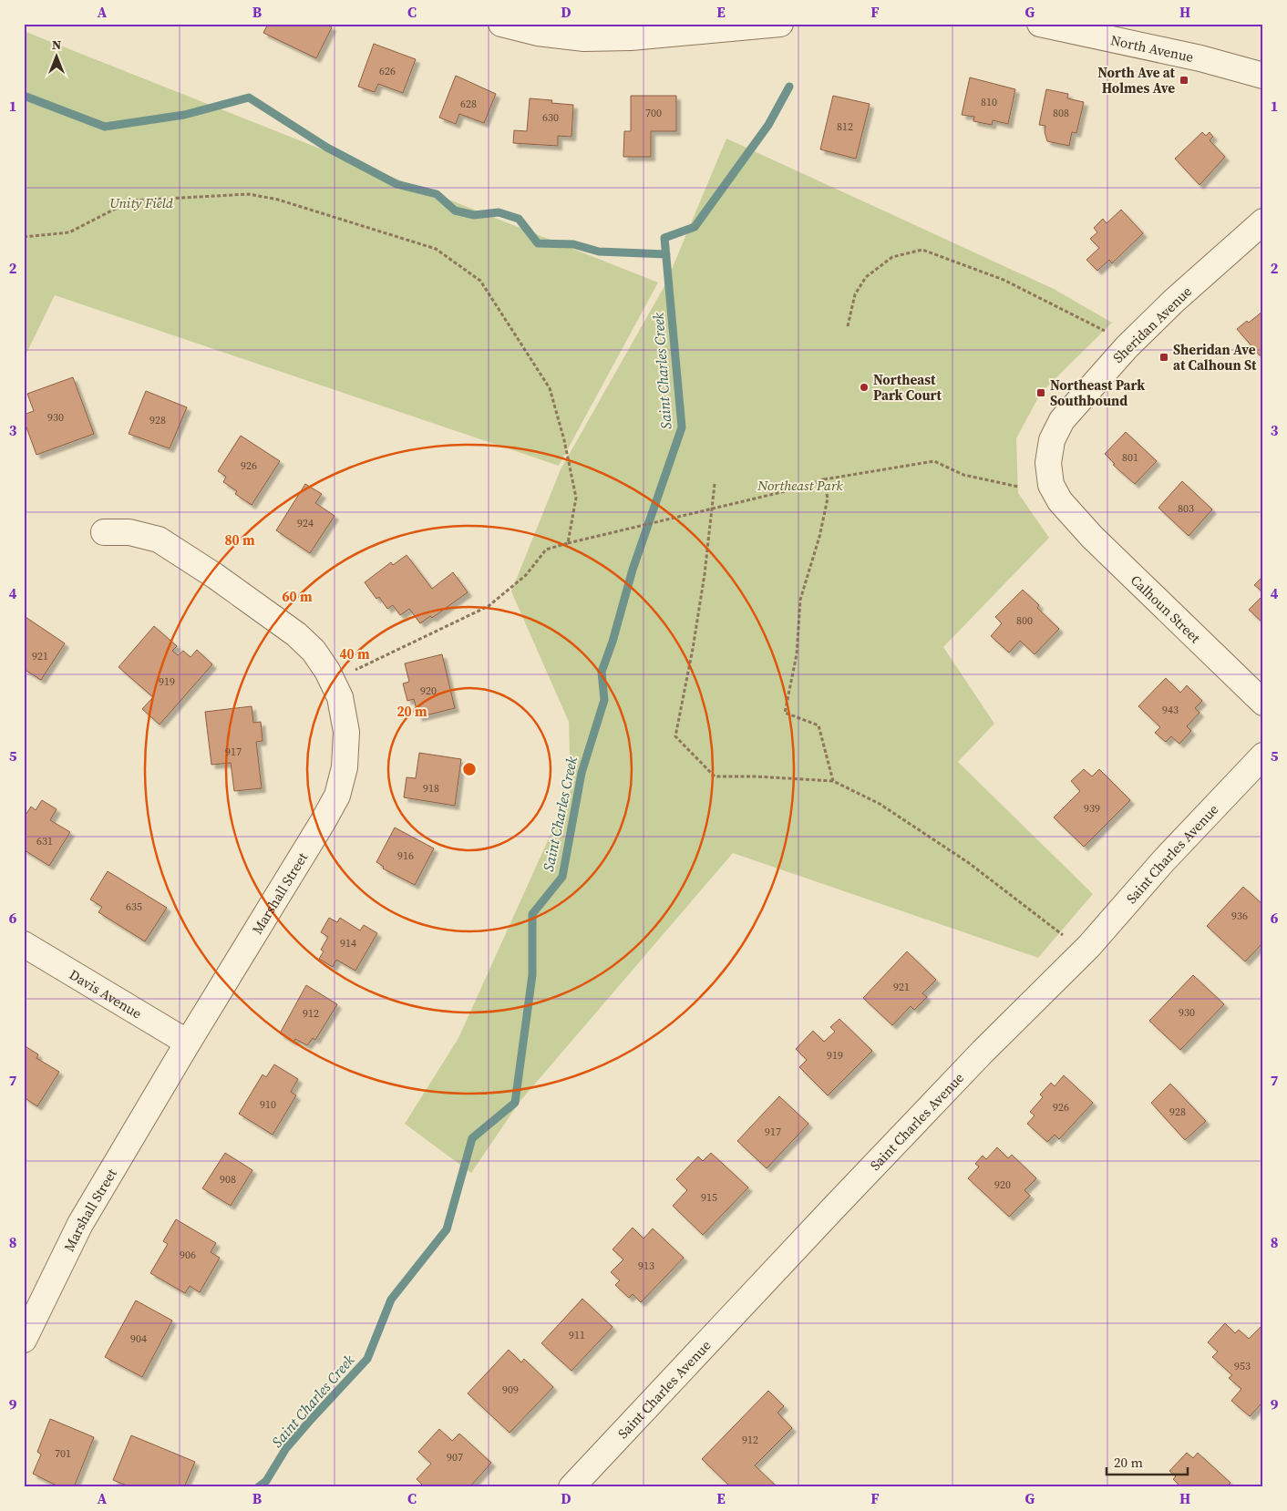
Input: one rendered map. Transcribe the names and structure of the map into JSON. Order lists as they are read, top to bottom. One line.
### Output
{"streets":{"street":["North Avenue","Sheridan Avenue","Calhoun Street","Saint Charles Avenue","Marshall Street","Davis Avenue"]},"crossings":[["Sheridan Avenue","Calhoun Street"],["Marshall Street","Davis Avenue"]],"water":["Saint Charles Creek"],"parks":["Unity Field","Northeast Park"],"places":{"transit":["North Ave at Holmes Ave","Sheridan Ave at Calhoun St","Northeast Park Southbound"],"other":["Northeast Park Court"]},"house_numbers":["626","810","628","700","808","630","812","930","928","801","926","803","924","800","921","919","920","943","917","918","939","631","916","635","936","914","921","930","912","919","910","926","928","917","908","920","915","906","913","911","904","953","909","912","701","907"],"scale_bar":"20 m","north":"top","grid":{"columns":["A","B","C","D","E","F","G","H"],"rows":["1","2","3","4","5","6","7","8","9"]},"rings":["80 m","60 m","40 m","20 m"]}
